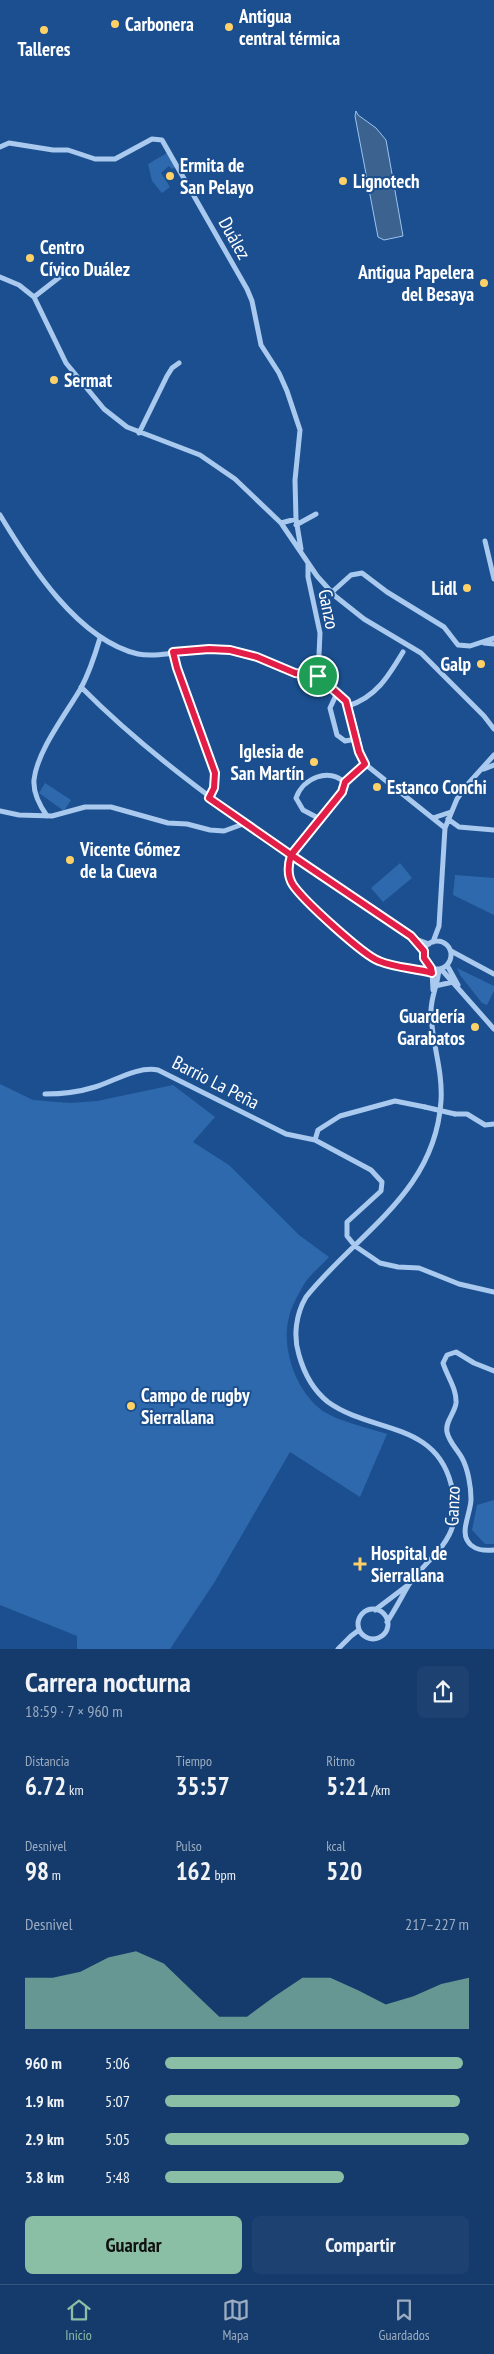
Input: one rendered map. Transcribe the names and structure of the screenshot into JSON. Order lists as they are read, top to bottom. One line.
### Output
{"streets":{"street":["Duález","Ganzo","Barrio La Peña"]},"crossings":[["Duález","Ganzo"]],"places":{"other":["Carbonera","Antigua central térmica","Talleres","Ermita de San Pelayo","Lignotech","Centro Cívico Duález","Antigua Papelera del Besaya","Sermat","Lidl","Galp","Iglesia de San Martín","Estanco Conchi","Vicente Gómez de la Cueva","Guardería Garabatos","Campo de rugby Sierrallana"],"health":["Hospital de Sierrallana"]},"page":{"heading":["Carrera nocturna","18:59 · 7 × 960 m"],"stats":[["Distancia","6.72 km"],["Tiempo","35:57"],["Ritmo","5:21 /km"],["Desnivel","98 m"],["Pulso","162 bpm"],["kcal","520"]],"chart":["Desnivel","217–227 m"],"list":[{"name":"960 m","note":"5:06"},{"name":"1.9 km","note":"5:07"},{"name":"2.9 km","note":"5:05"},{"name":"3.8 km","note":"5:48"}],"buttons":["Guardar","Compartir"],"tabs":["Inicio","Mapa","Guardados"]}}
